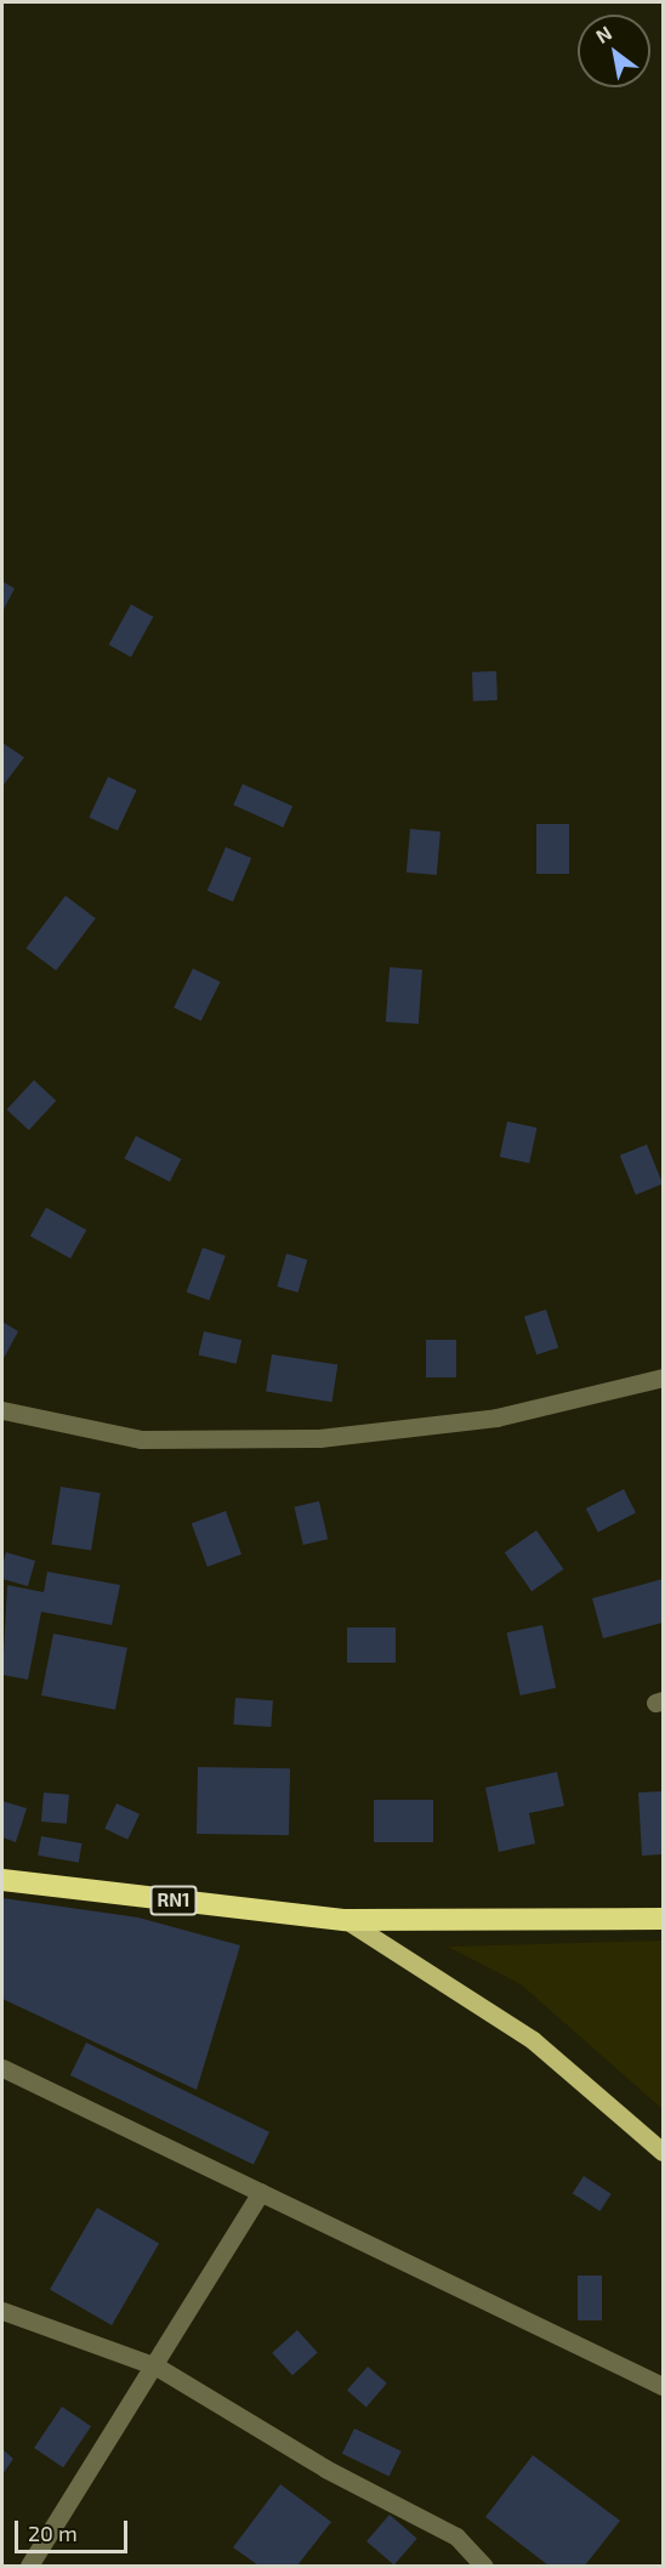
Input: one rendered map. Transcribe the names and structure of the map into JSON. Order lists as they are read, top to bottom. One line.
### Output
{"streets":{"highway":["RN1"]},"scale_bar":"20 m","north":"top left"}
